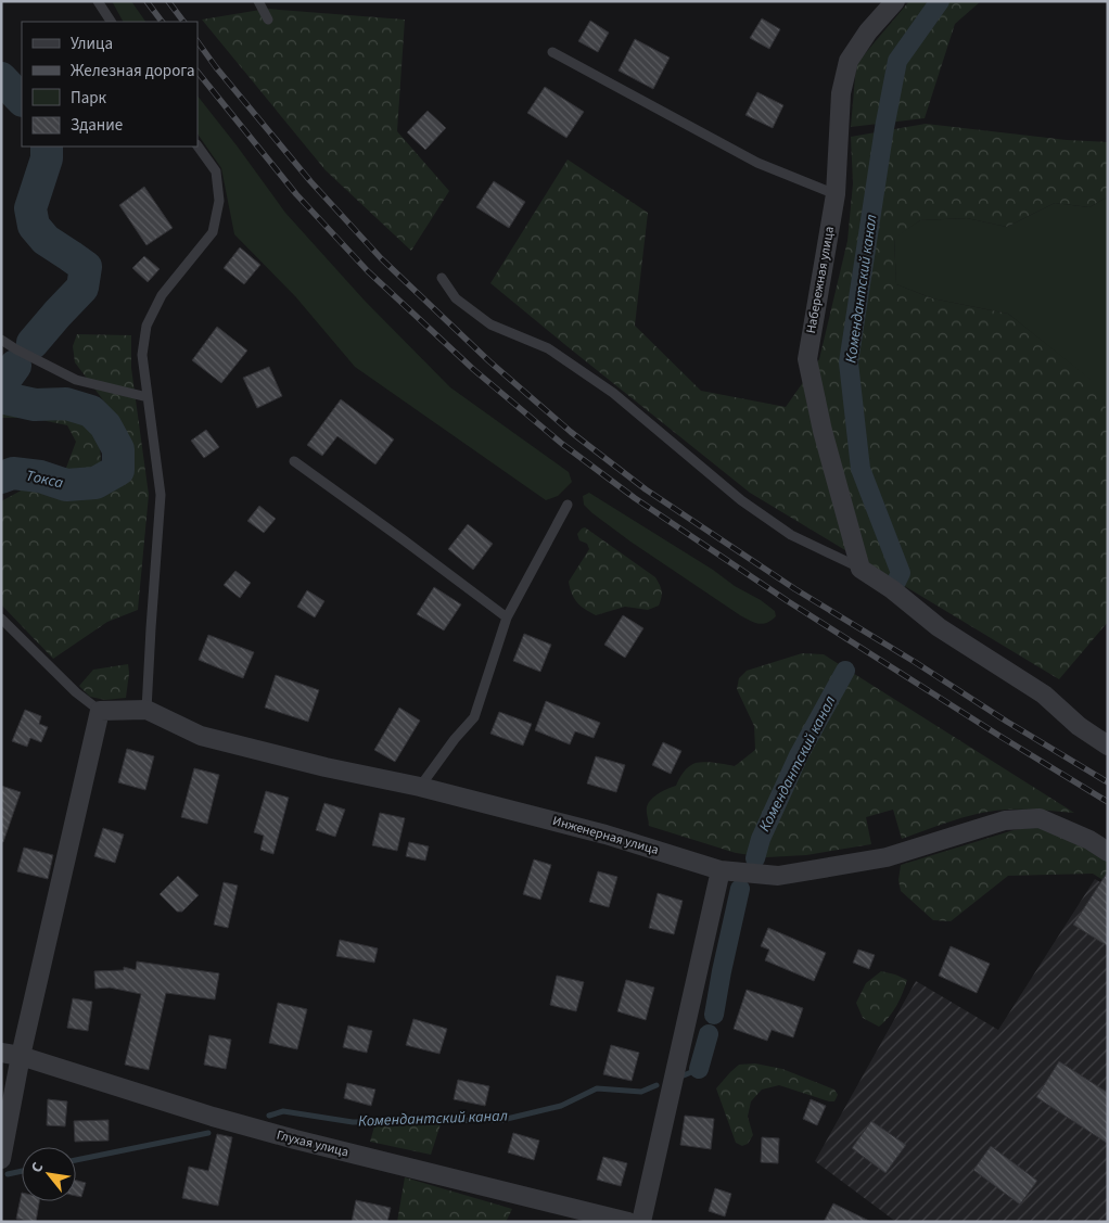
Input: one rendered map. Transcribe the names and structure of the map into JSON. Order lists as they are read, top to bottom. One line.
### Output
{"streets":{"street":["Набережная улица","Инженерная улица","Глухая улица"]},"water":["Комендантский канал","Токса"],"legend":["Улица","Железная дорога","Парк","Здание"],"north":"top left"}
